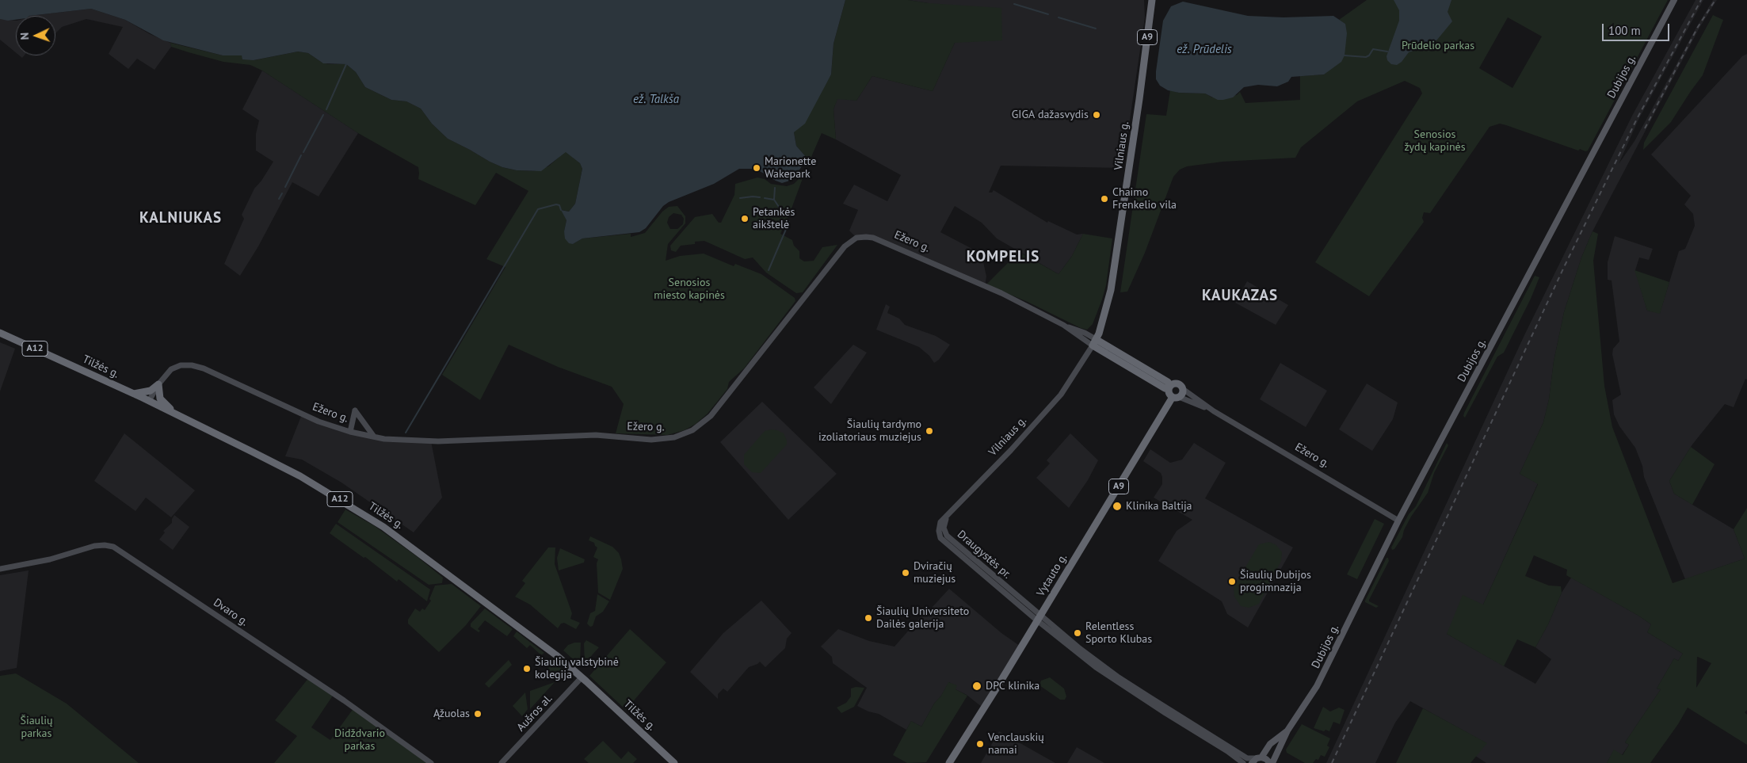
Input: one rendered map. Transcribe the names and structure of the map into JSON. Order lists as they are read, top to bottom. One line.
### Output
{"streets":{"highway":["A9","Vilniaus g.","Ežero g.","A12","Tilžės g.","Vytauto g."],"main road":["Dubijos g.","Draugystės pr.","Dvaro g.","Aušros al."]},"crossings":[["A9","Ežero g."],["A9","Vytauto g."],["Dubijos g.","Ežero g."],["Dubijos g.","Draugystės pr."],["Vilniaus g.","Ežero g."],["Vilniaus g.","Draugystės pr."],["Ežero g.","Tilžės g."],["Ežero g.","Vytauto g."],["Tilžės g.","Aušros al."],["Draugystės pr.","Vytauto g."]],"districts":["KALNIUKAS","KOMPELIS","KAUKAZAS"],"water":["ež. Prūdelis","ež. Talkša"],"parks":["Prūdelio parkas","Senosios žydų kapinės","Senosios miesto kapinės","Šiaulių parkas","Didždvario parkas"],"places":["GIGA dažasvydis","Marionette Wakepark","Chaimo Frenkelio vila","Petankės aikštelė","Šiaulių tardymo izoliatoriaus muziejus","Klinika Baltija","Dviračių muziejus","Šiaulių Dubijos progimnazija","Šiaulių Universiteto Dailės galerija","Relentless Sporto Klubas","Šiaulių valstybinė kolegija","DPC klinika","Ąžuolas","Venclauskių namai"],"scale_bar":"100 m","north":"left"}
